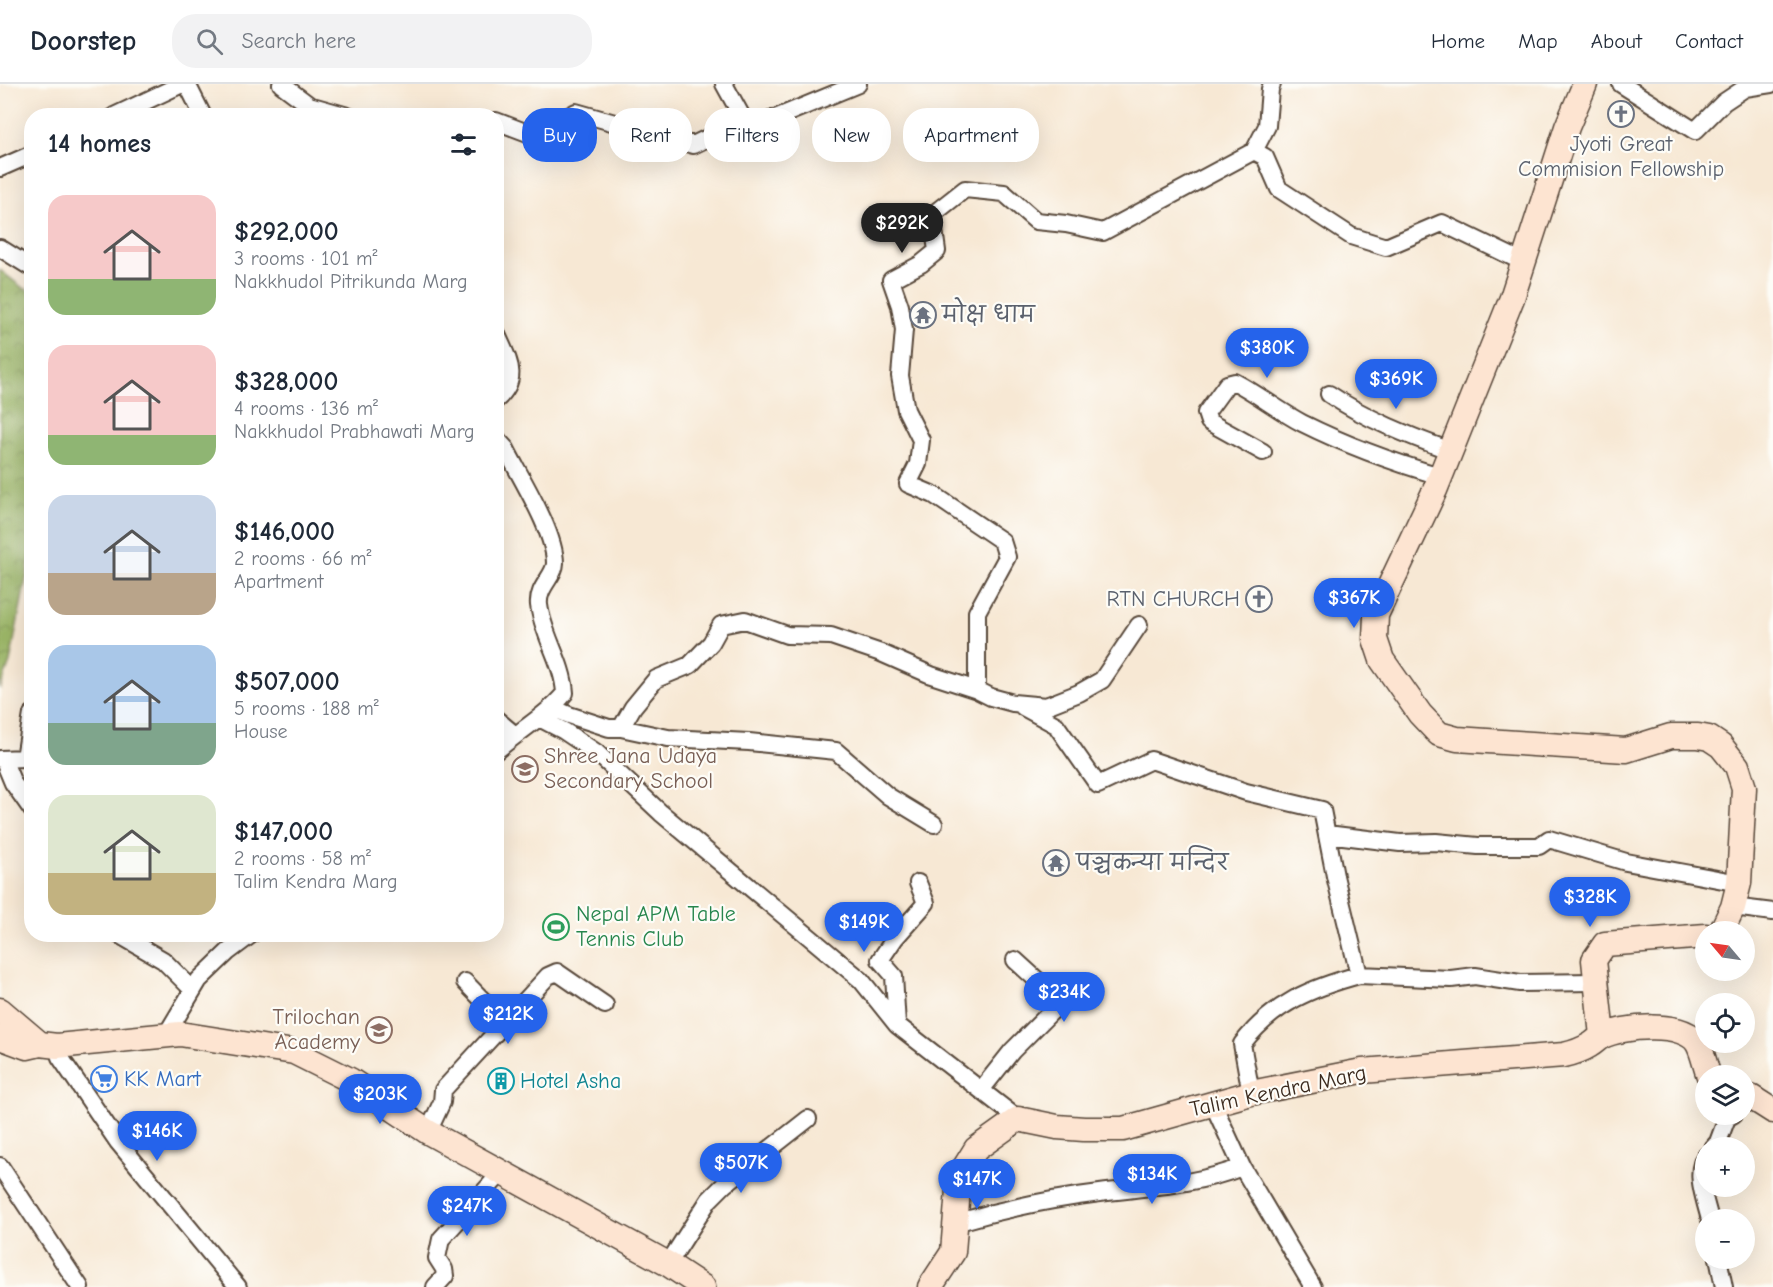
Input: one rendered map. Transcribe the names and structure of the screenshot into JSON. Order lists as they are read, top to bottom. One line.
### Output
{"streets":{"street":["Talim Kendra Marg"]},"places":{"church":["Jyoti Great Commision Fellowship","RTN CHURCH"],"temple":["मोक्ष धाम","पञ्चकन्या मन्दिर"],"school or university":["Shree Jana Udaya Secondary School","Trilochan Academy"],"sports":["Nepal APM Table Tennis Club"],"supermarket":["KK Mart"],"building":["Hotel Asha"]},"north":"top left","page":{"header":"Doorstep","search":"Search here","nav":["Home","Map","About","Contact"],"chip":["Buy","Rent","Filters","New","Apartment"],"heading":"14 homes","list":[{"name":"$292,000","note":"3 rooms · 101 m² · Nakkhudol Pitrikunda Marg"},{"name":"$328,000","note":"4 rooms · 136 m² · Nakkhudol Prabhawati Marg"},{"name":"$146,000","note":"2 rooms · 66 m² · Apartment"},{"name":"$507,000","note":"5 rooms · 188 m² · House"},{"name":"$147,000","note":"2 rooms · 58 m² · Talim Kendra Marg"}],"price":["$292K","$380K","$369K","$367K","$328K","$149K","$234K","$212K","$203K","$146K","$507K","$134K","$147K","$247K"],"map_buttons":["+","−"]}}
